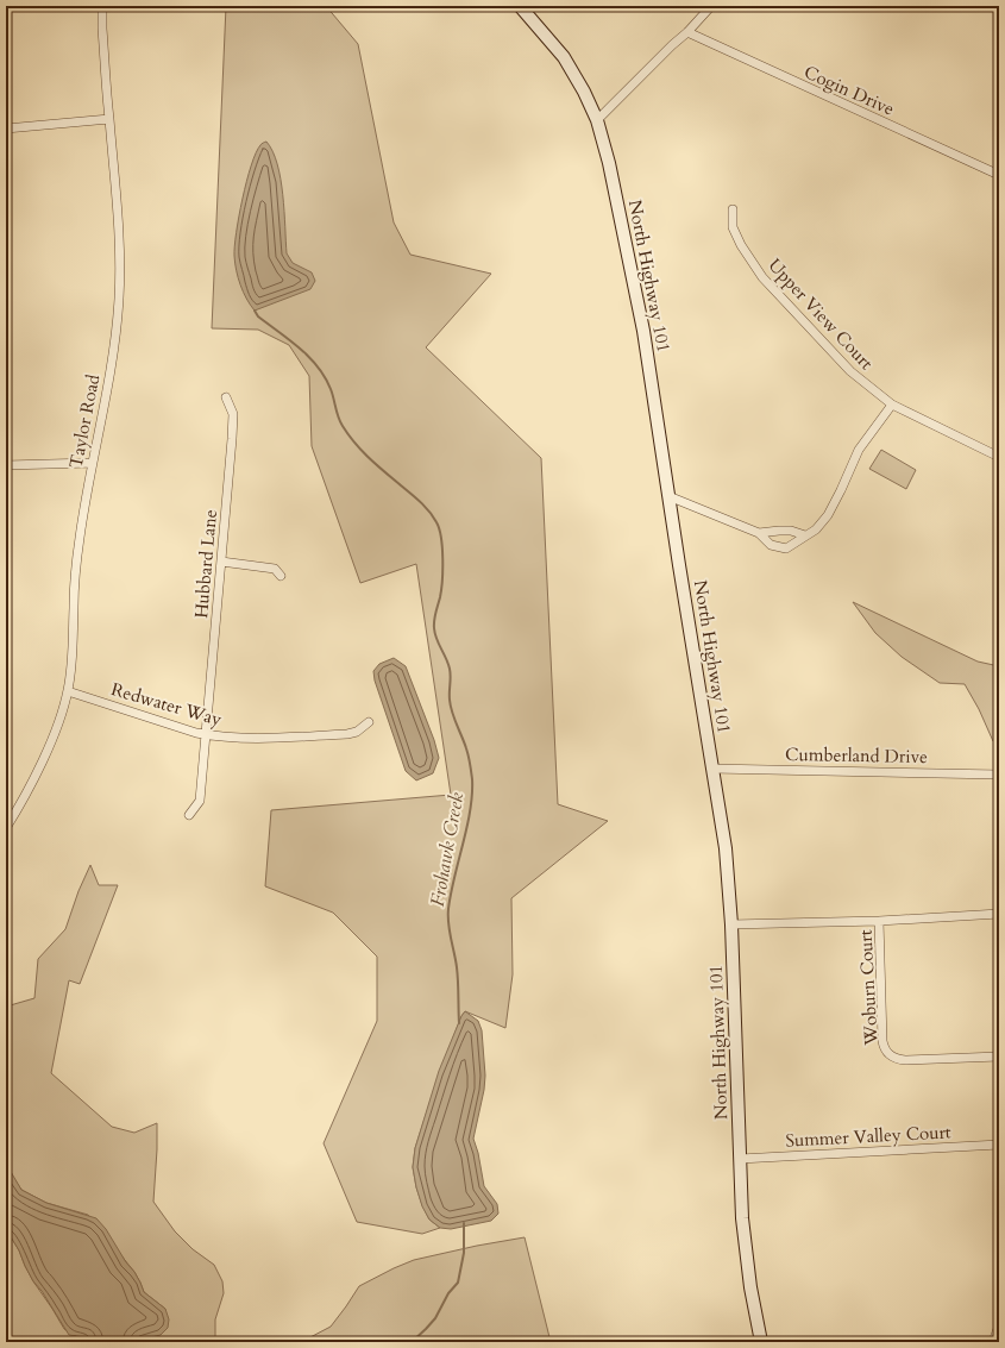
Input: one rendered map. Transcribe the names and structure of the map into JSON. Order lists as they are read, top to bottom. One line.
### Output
{"streets":{"main road":["North Highway 101"],"street":["Cogin Drive","Upper View Court","Taylor Road","Hubbard Lane","Redwater Way","Cumberland Drive","Woburn Court","Summer Valley Court"]},"crossings":[["North Highway 101","Cumberland Drive"],["North Highway 101","Summer Valley Court"],["Taylor Road","Redwater Way"],["Hubbard Lane","Redwater Way"]],"water":["Frohawk Creek"]}
